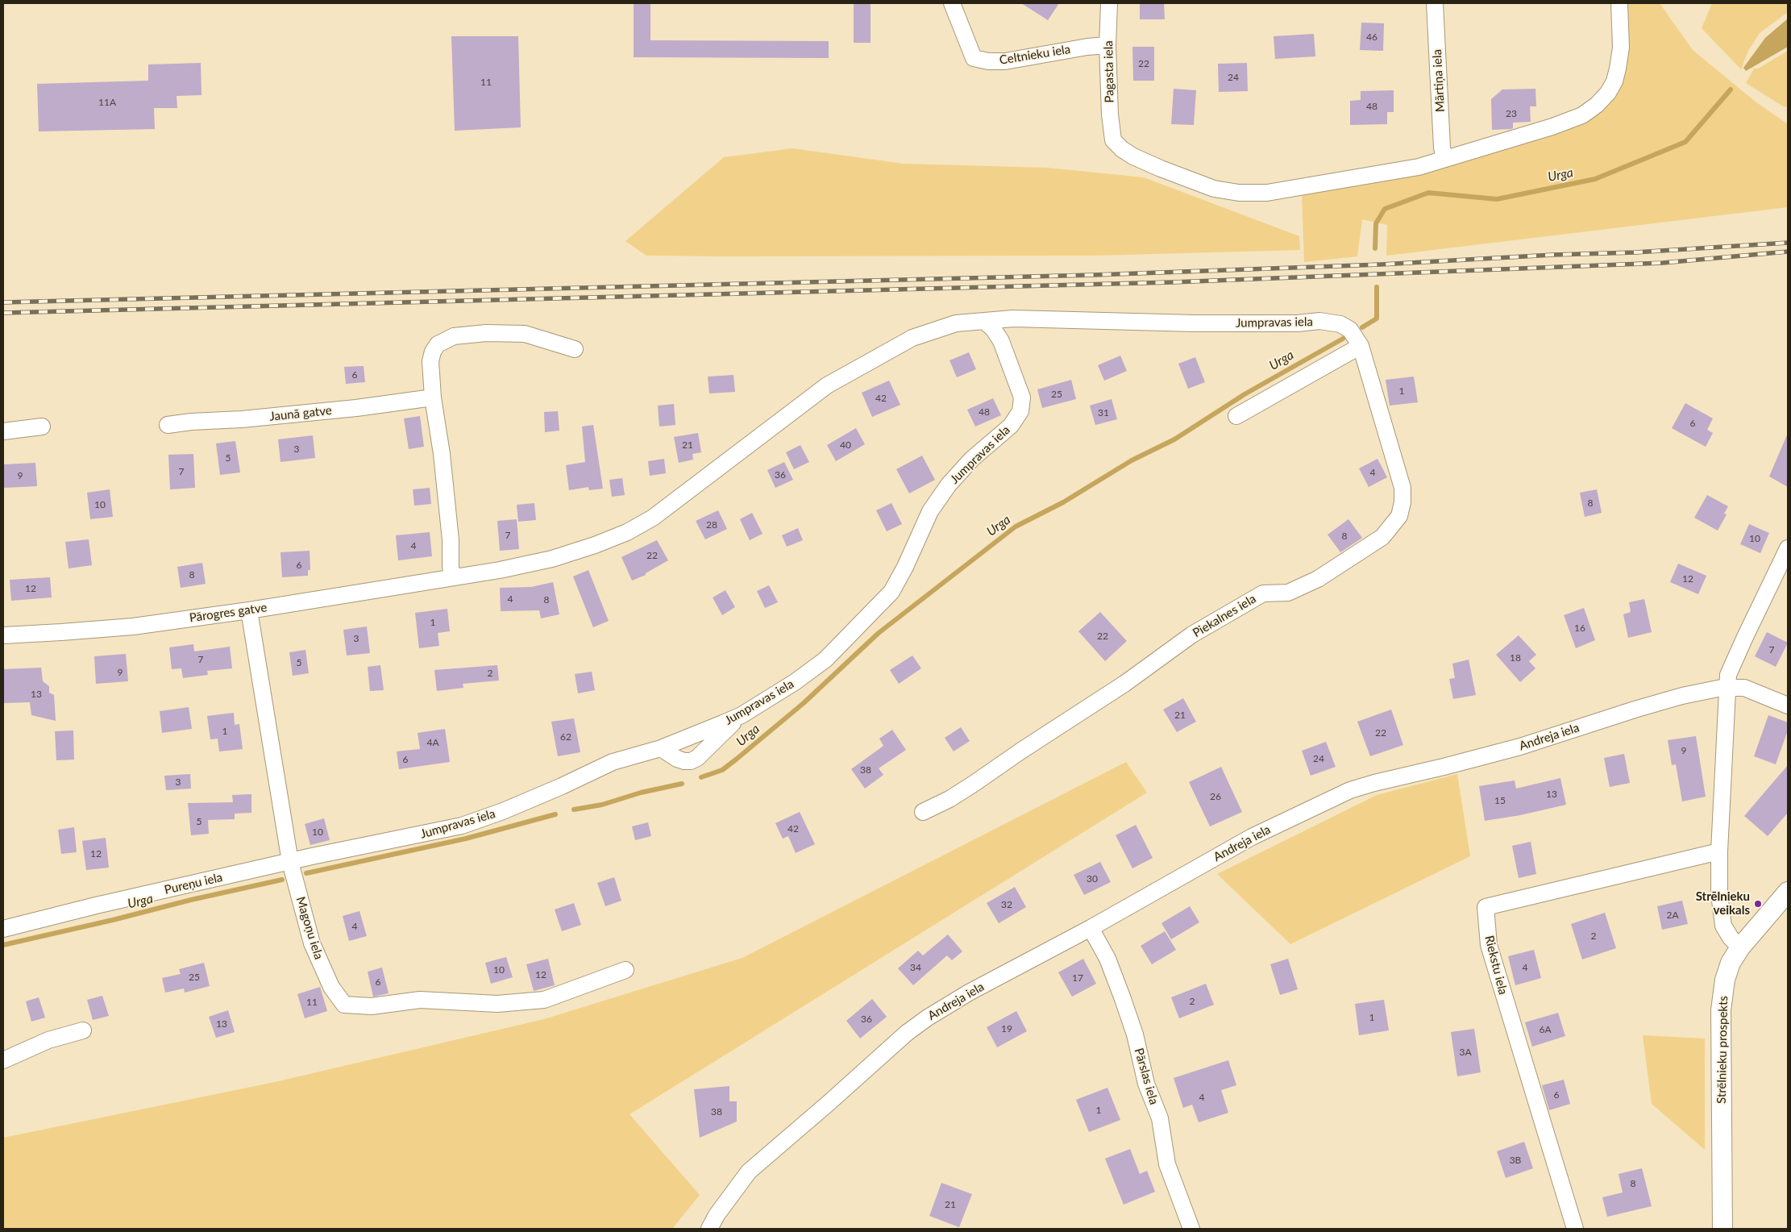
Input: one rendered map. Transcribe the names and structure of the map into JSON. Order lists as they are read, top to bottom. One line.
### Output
{"streets":{"street":["Celtnieku iela","Pagasta iela","Mārtiņa iela","Jumpravas iela","Jaunā gatve","Pārogres gatve","Piekalnes iela","Andreja iela","Pureņu iela","Magoņu iela","Riekstu iela","Strēlnieku prospekts","Pārslas iela"]},"crossings":[["Celtnieku iela","Pagasta iela"],["Pagasta iela","Mārtiņa iela"],["Jumpravas iela","Pārogres gatve"],["Jumpravas iela","Piekalnes iela"],["Jumpravas iela","Pureņu iela"],["Jumpravas iela","Magoņu iela"],["Pārogres gatve","Magoņu iela"],["Andreja iela","Pārslas iela"],["Pureņu iela","Magoņu iela"]],"water":["Urga"],"places":["Strēlnieku veikals"],"house_numbers":["46","22","24","11","11A","48","23","6","1","25","42","48","31","6","21","40","3","5","7","4","36","9","8","10","28","7","8","10","4","22","6","8","12","12","4","8","1","16","22","3","7","18","7","5","9","2","13","21","1","22","62","4A","9","24","6","38","3","13","26","15","5","42","10","12","30","32","2A","4","2","34","4","10","12","25","17","6","2","11","1","36","13","19","6A","3A","6","4","1","38","3B","8","21"]}
